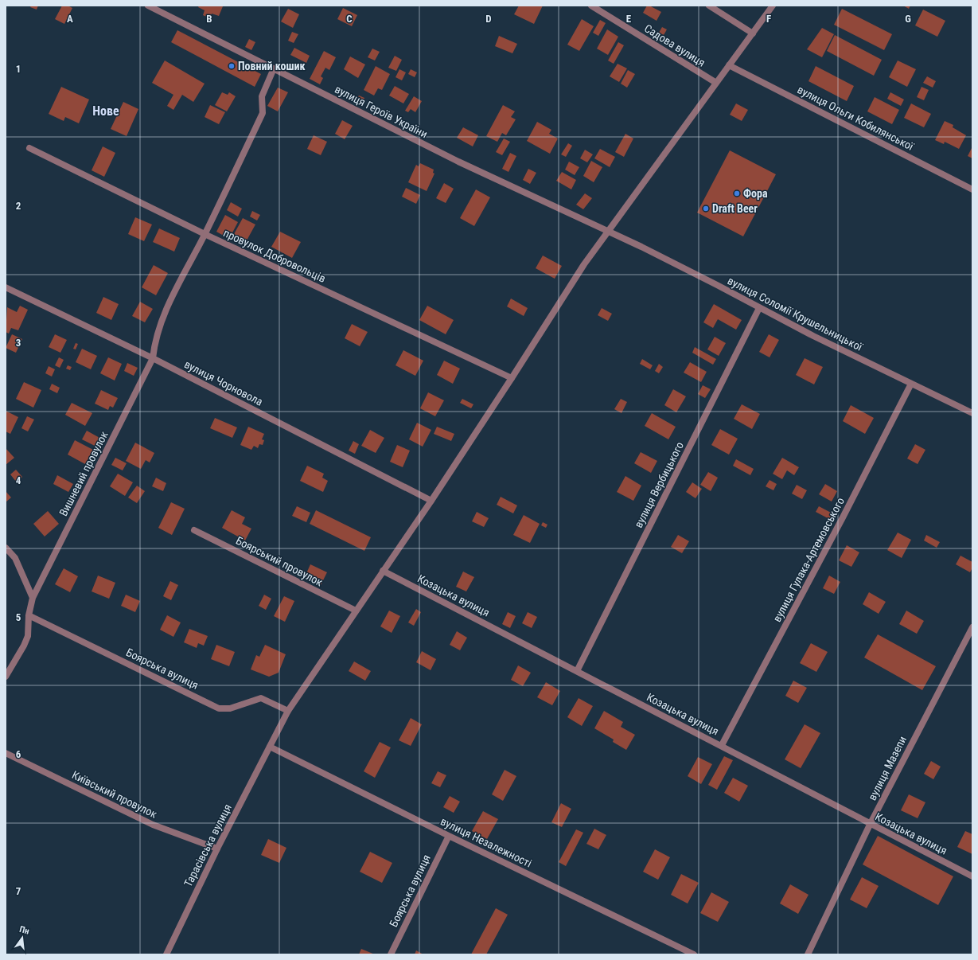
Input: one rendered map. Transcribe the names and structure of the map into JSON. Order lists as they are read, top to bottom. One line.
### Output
{"streets":{"street":["Садова вулиця","вулиця Героїв України","вулиця Ольги Кобилянської","провулок Добровольців","вулиця Соломії Крушельницької","вулиця Чорновола","Вишневий провулок","вулиця Вербицького","вулиця Гулака-Артемовського","Боярський провулок","Козацька вулиця","Боярська вулиця","вулиця Мазепи","Київський провулок","вулиця Незалежності","Тарасівська вулиця"]},"crossings":[["Садова вулиця","Тарасівська вулиця"],["вулиця Героїв України","вулиця Соломії Крушельницької"],["вулиця Героїв України","Тарасівська вулиця"],["вулиця Ольги Кобилянської","Тарасівська вулиця"],["провулок Добровольців","Тарасівська вулиця"],["вулиця Соломії Крушельницької","вулиця Вербицького"],["вулиця Соломії Крушельницької","вулиця Гулака-Артемовського"],["вулиця Соломії Крушельницької","Тарасівська вулиця"],["вулиця Чорновола","Вишневий провулок"],["вулиця Чорновола","Тарасівська вулиця"],["Вишневий провулок","Боярська вулиця"],["вулиця Вербицького","Козацька вулиця"],["вулиця Гулака-Артемовського","Козацька вулиця"],["Боярський провулок","Тарасівська вулиця"],["Козацька вулиця","вулиця Мазепи"],["Козацька вулиця","Тарасівська вулиця"],["Боярська вулиця","вулиця Незалежності"],["Боярська вулиця","Тарасівська вулиця"],["Київський провулок","Тарасівська вулиця"],["вулиця Незалежності","Тарасівська вулиця"]],"districts":["Нове"],"places":["Повний кошик","Фора","Draft Beer"],"north":"top","grid":{"columns":["A","B","C","D","E","F","G"],"rows":["1","2","3","4","5","6","7"]}}
